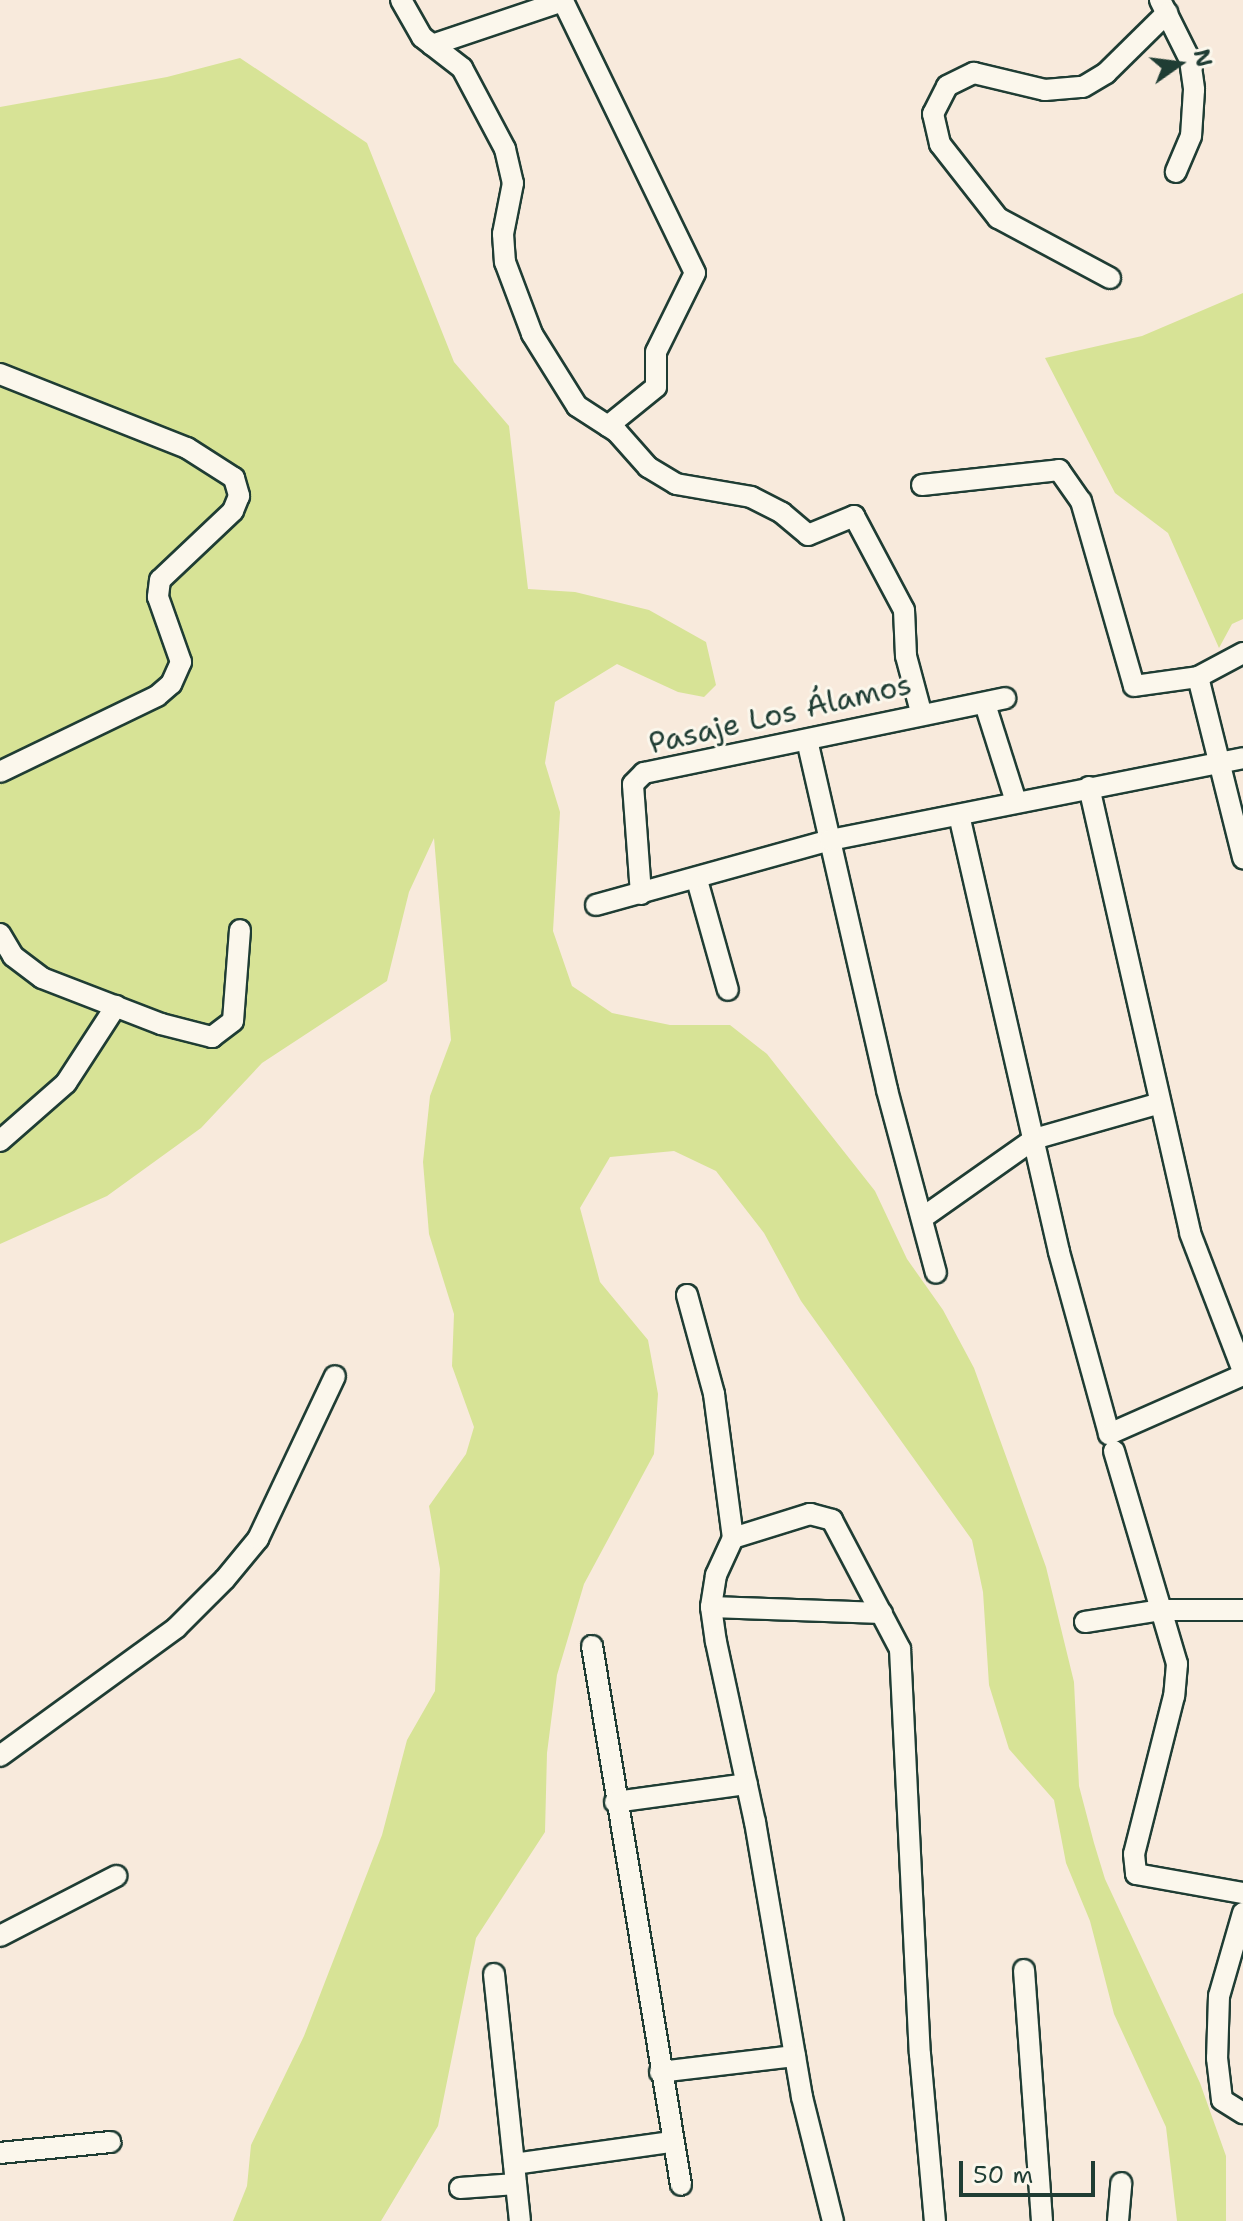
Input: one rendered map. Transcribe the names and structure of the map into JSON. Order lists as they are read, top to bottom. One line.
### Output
{"streets":{"street":["Pasaje Los Álamos"]},"scale_bar":"50 m","north":"right"}
